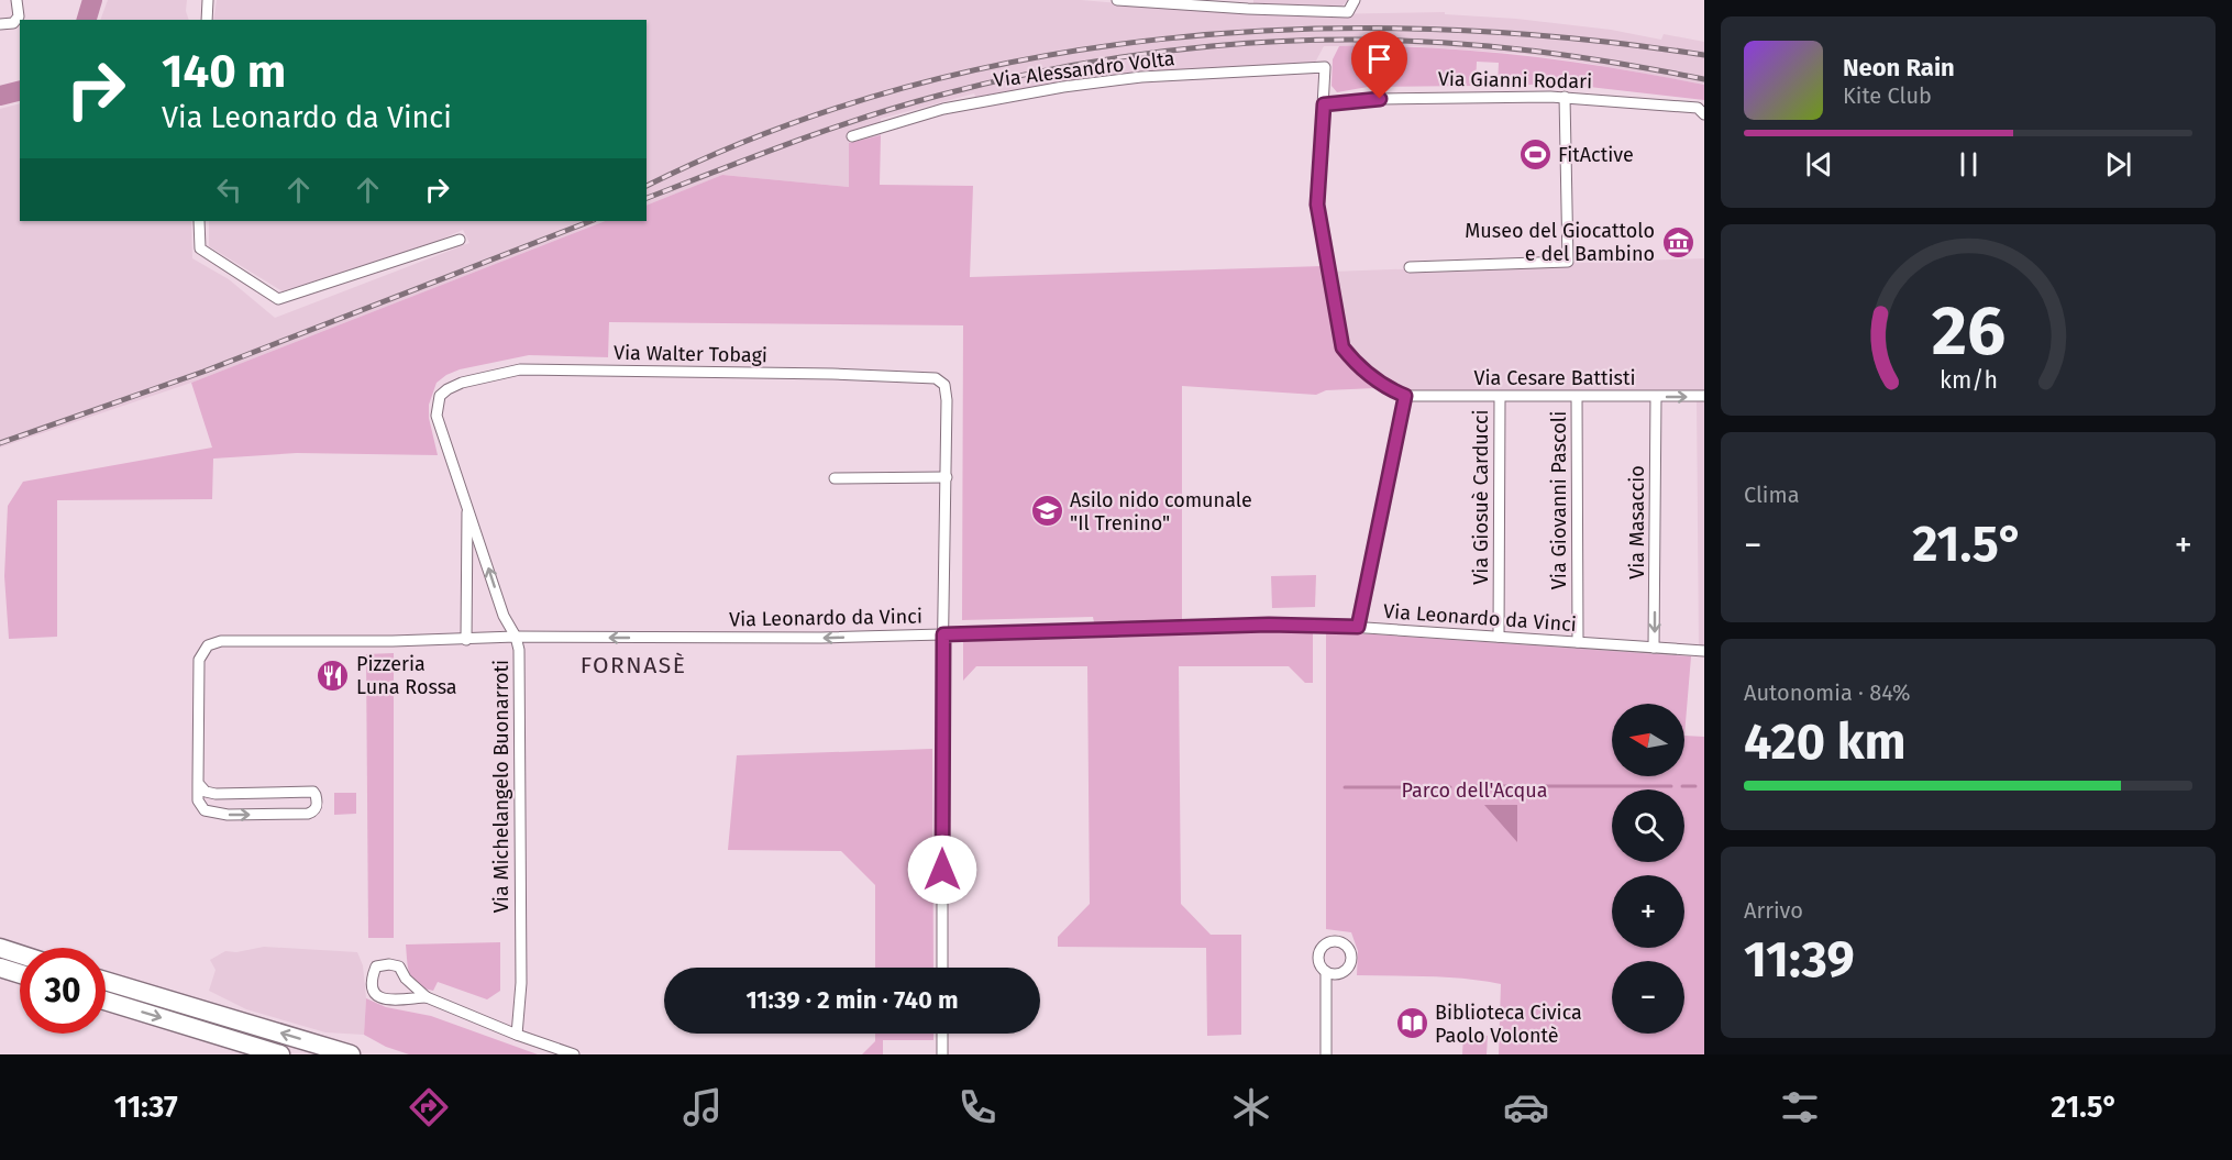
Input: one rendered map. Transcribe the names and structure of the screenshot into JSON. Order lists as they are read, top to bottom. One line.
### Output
{"streets":{"street":["Via Alessandro Volta","Via Gianni Rodari","Via Walter Tobagi","Via Cesare Battisti","Via Giosuè Carducci","Via Giovanni Pascoli","Via Masaccio","Via Leonardo da Vinci","Via Michelangelo Buonarroti"]},"crossings":[["Via Alessandro Volta","Via Gianni Rodari"],["Via Walter Tobagi","Via Michelangelo Buonarroti"],["Via Cesare Battisti","Via Giosuè Carducci"],["Via Cesare Battisti","Via Giovanni Pascoli"],["Via Cesare Battisti","Via Masaccio"],["Via Giosuè Carducci","Via Leonardo da Vinci"],["Via Giovanni Pascoli","Via Leonardo da Vinci"],["Via Masaccio","Via Leonardo da Vinci"],["Via Leonardo da Vinci","Via Michelangelo Buonarroti"]],"one_way":["Via Masaccio"],"districts":["FORNASÈ"],"parks":["Parco dell'Acqua"],"places":{"sports":["FitActive"],"museum":["Museo del Giocattolo e del Bambino"],"school or university":["Asilo nido comunale \"Il Trenino\""],"restaurant":["Pizzeria Luna Rossa"],"library":["Biblioteca Civica Paolo Volontè"]},"north":"left","page":{"turn":["140 m","Via Leonardo da Vinci"],"song":["Neon Rain","Kite Club"],"tile":["Clima",["Autonomia · 84%","420 km"],["Arrivo","11:39"]],"heat":["−","21.5°","+"],"map_buttons":["+","−"],"limit":"30","trip":"11:39 · 2 min · 740 m","tabs":["11:37","21.5°"],"gauge":["26","km/h"]}}
